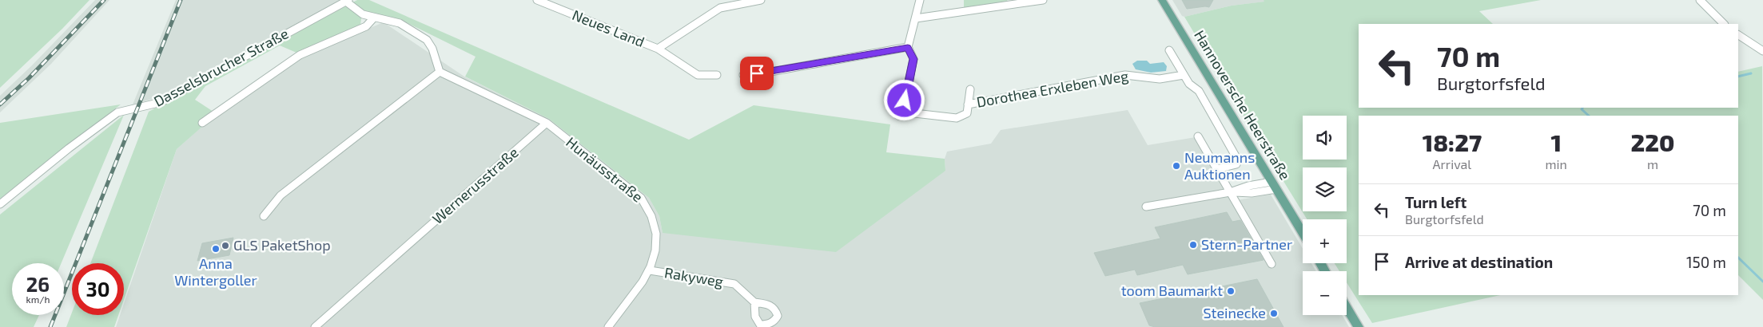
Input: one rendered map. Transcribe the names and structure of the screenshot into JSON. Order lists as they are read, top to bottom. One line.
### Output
{"streets":{"main road":["Hannoversche Heerstraße"],"street":["Neues Land","Dasselsbrucher Straße","Dorothea Erxleben Weg","Hunäusstraße","Wernerusstraße","Rakyweg"]},"crossings":[["Hunäusstraße","Wernerusstraße"],["Hunäusstraße","Rakyweg"]],"places":["Neumanns Auktionen","Stern-Partner","GLS PaketShop","Anna Wintergoller","toom Baumarkt","Steinecke"],"page":{"turn":["70 m","Burgtorfsfeld"],"map_buttons":["+","−"],"eta":["18:27","Arrival","1","min","220","m"],"list":[{"name":"Turn left","note":"Burgtorfsfeld","value":"70 m"},{"name":"Arrive at destination","value":"150 m"}],"speed":"26 km/h","limit":"30"}}
